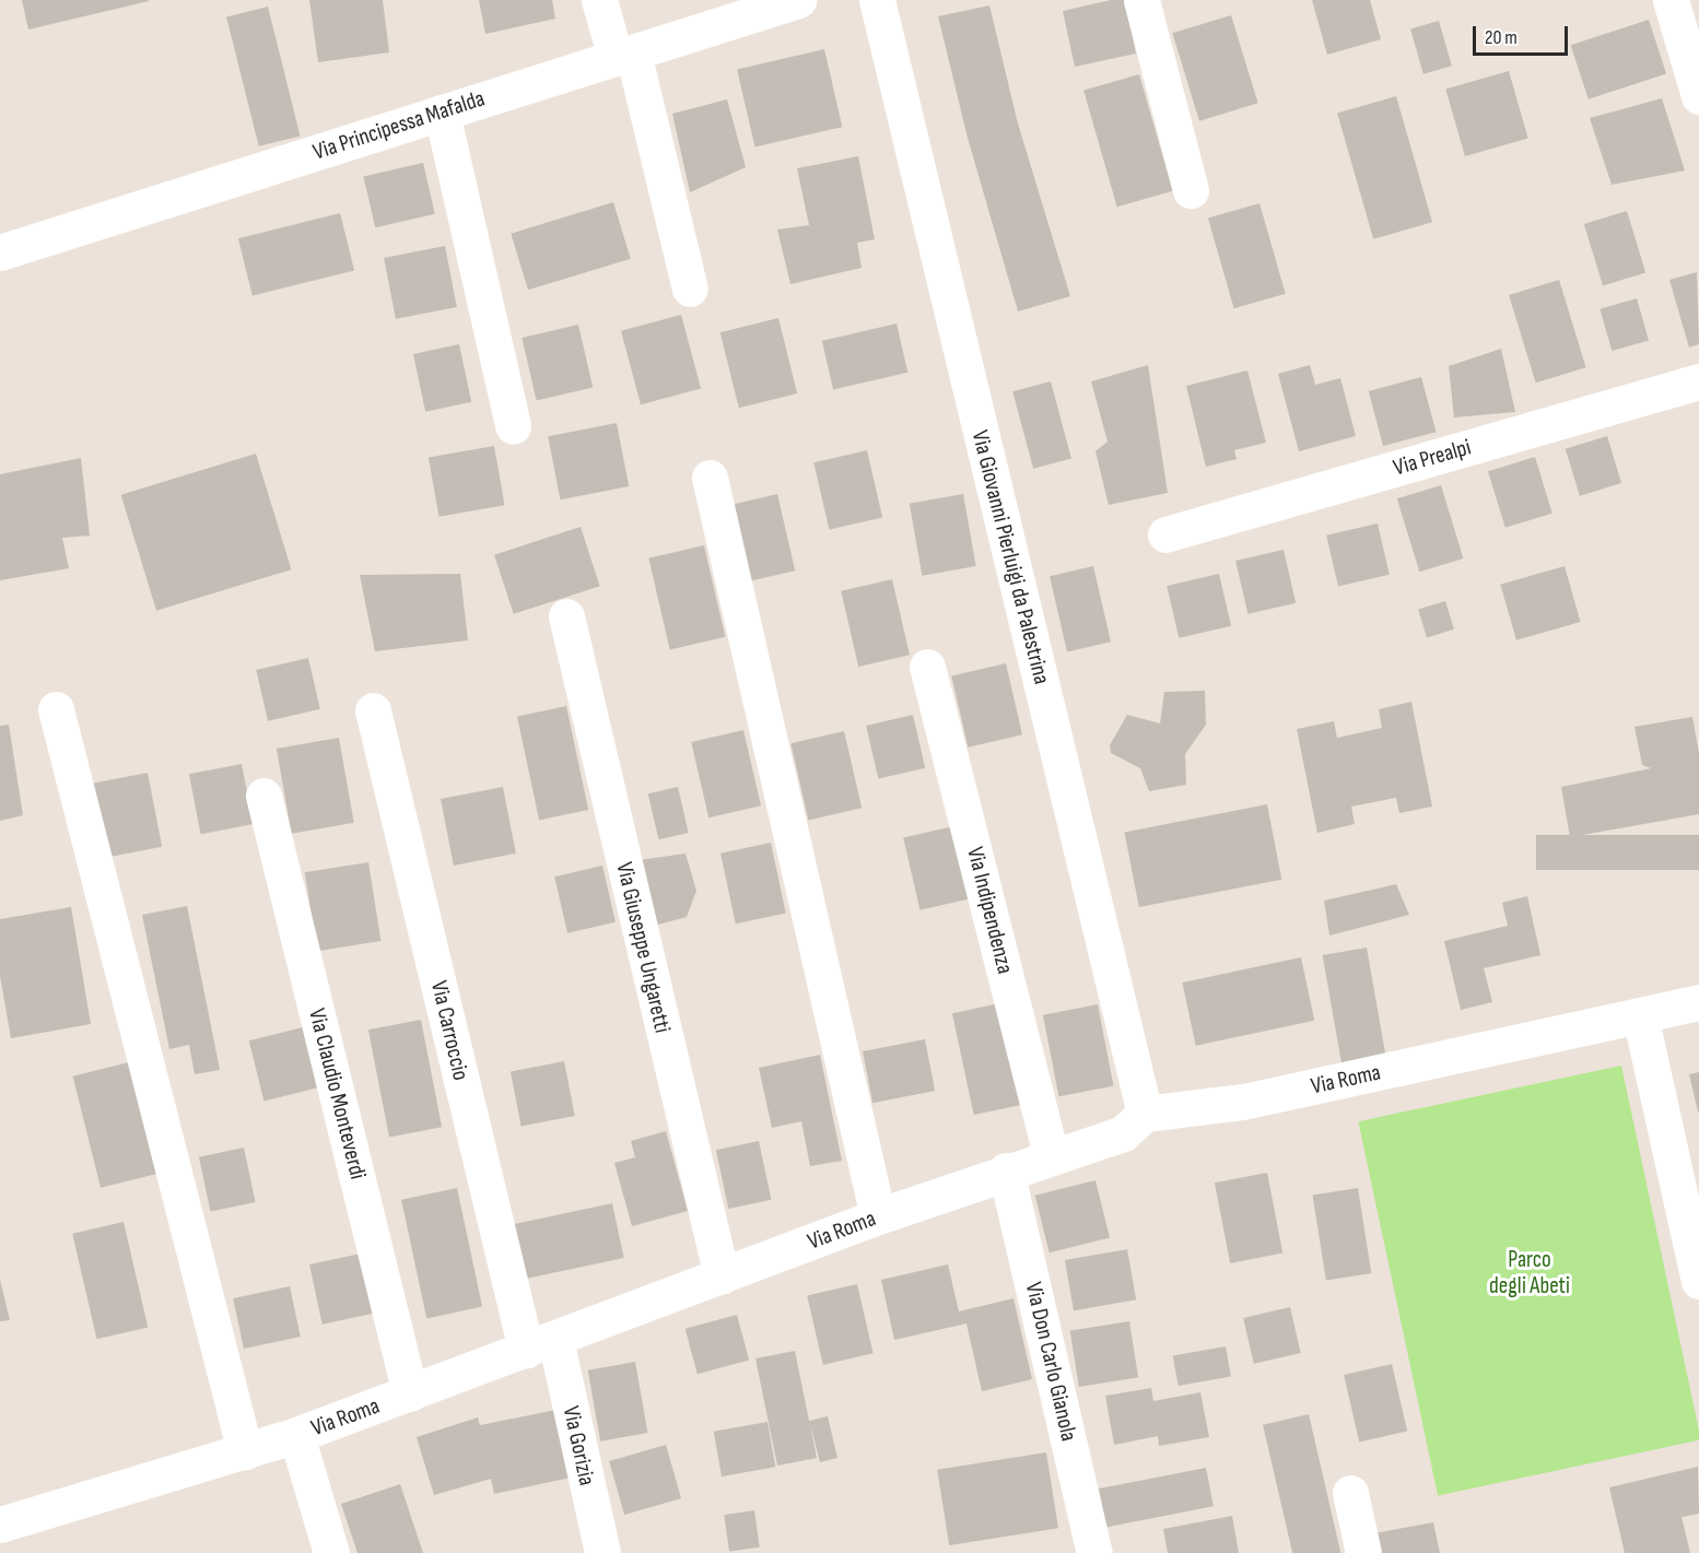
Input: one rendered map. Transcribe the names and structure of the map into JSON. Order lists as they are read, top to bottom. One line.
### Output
{"streets":{"street":["Via Principessa Mafalda","Via Prealpi","Via Giovanni Pierluigi da Palestrina","Via Indipendenza","Via Giuseppe Ungaretti","Via Carroccio","Via Roma","Via Claudio Monteverdi","Via Don Carlo Gianola","Via Gorizia"]},"crossings":[["Via Giovanni Pierluigi da Palestrina","Via Roma"],["Via Indipendenza","Via Roma"],["Via Giuseppe Ungaretti","Via Roma"],["Via Carroccio","Via Roma"],["Via Carroccio","Via Gorizia"],["Via Roma","Via Claudio Monteverdi"],["Via Roma","Via Don Carlo Gianola"],["Via Roma","Via Gorizia"]],"parks":["Parco degli Abeti"],"scale_bar":"20 m"}
